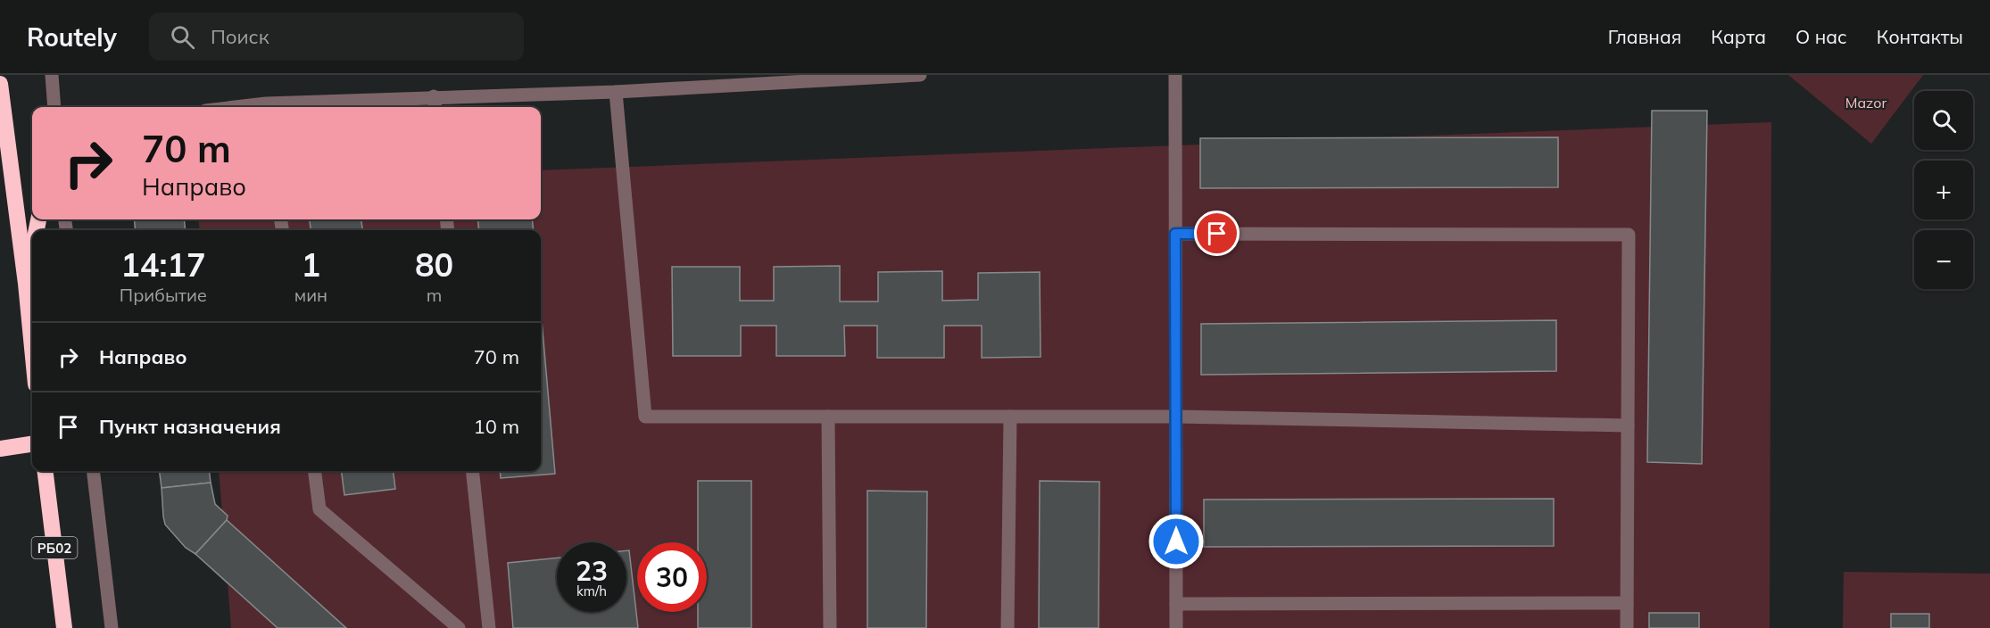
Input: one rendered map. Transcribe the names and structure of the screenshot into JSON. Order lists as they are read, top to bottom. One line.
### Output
{"streets":{"highway":["РБ02"]},"parks":["Mazor"],"page":{"header":"Routely","search":"Поиск","nav":["Главная","Карта","О нас","Контакты"],"map_buttons":["+","−"],"turn":["70 m","Направо"],"eta":["14:17","Прибытие","1","мин","80","m"],"list":[{"name":"Направо","value":"70 m"},{"name":"Пункт назначения","value":"10 m"}],"speed":"23 km/h","limit":"30"}}
